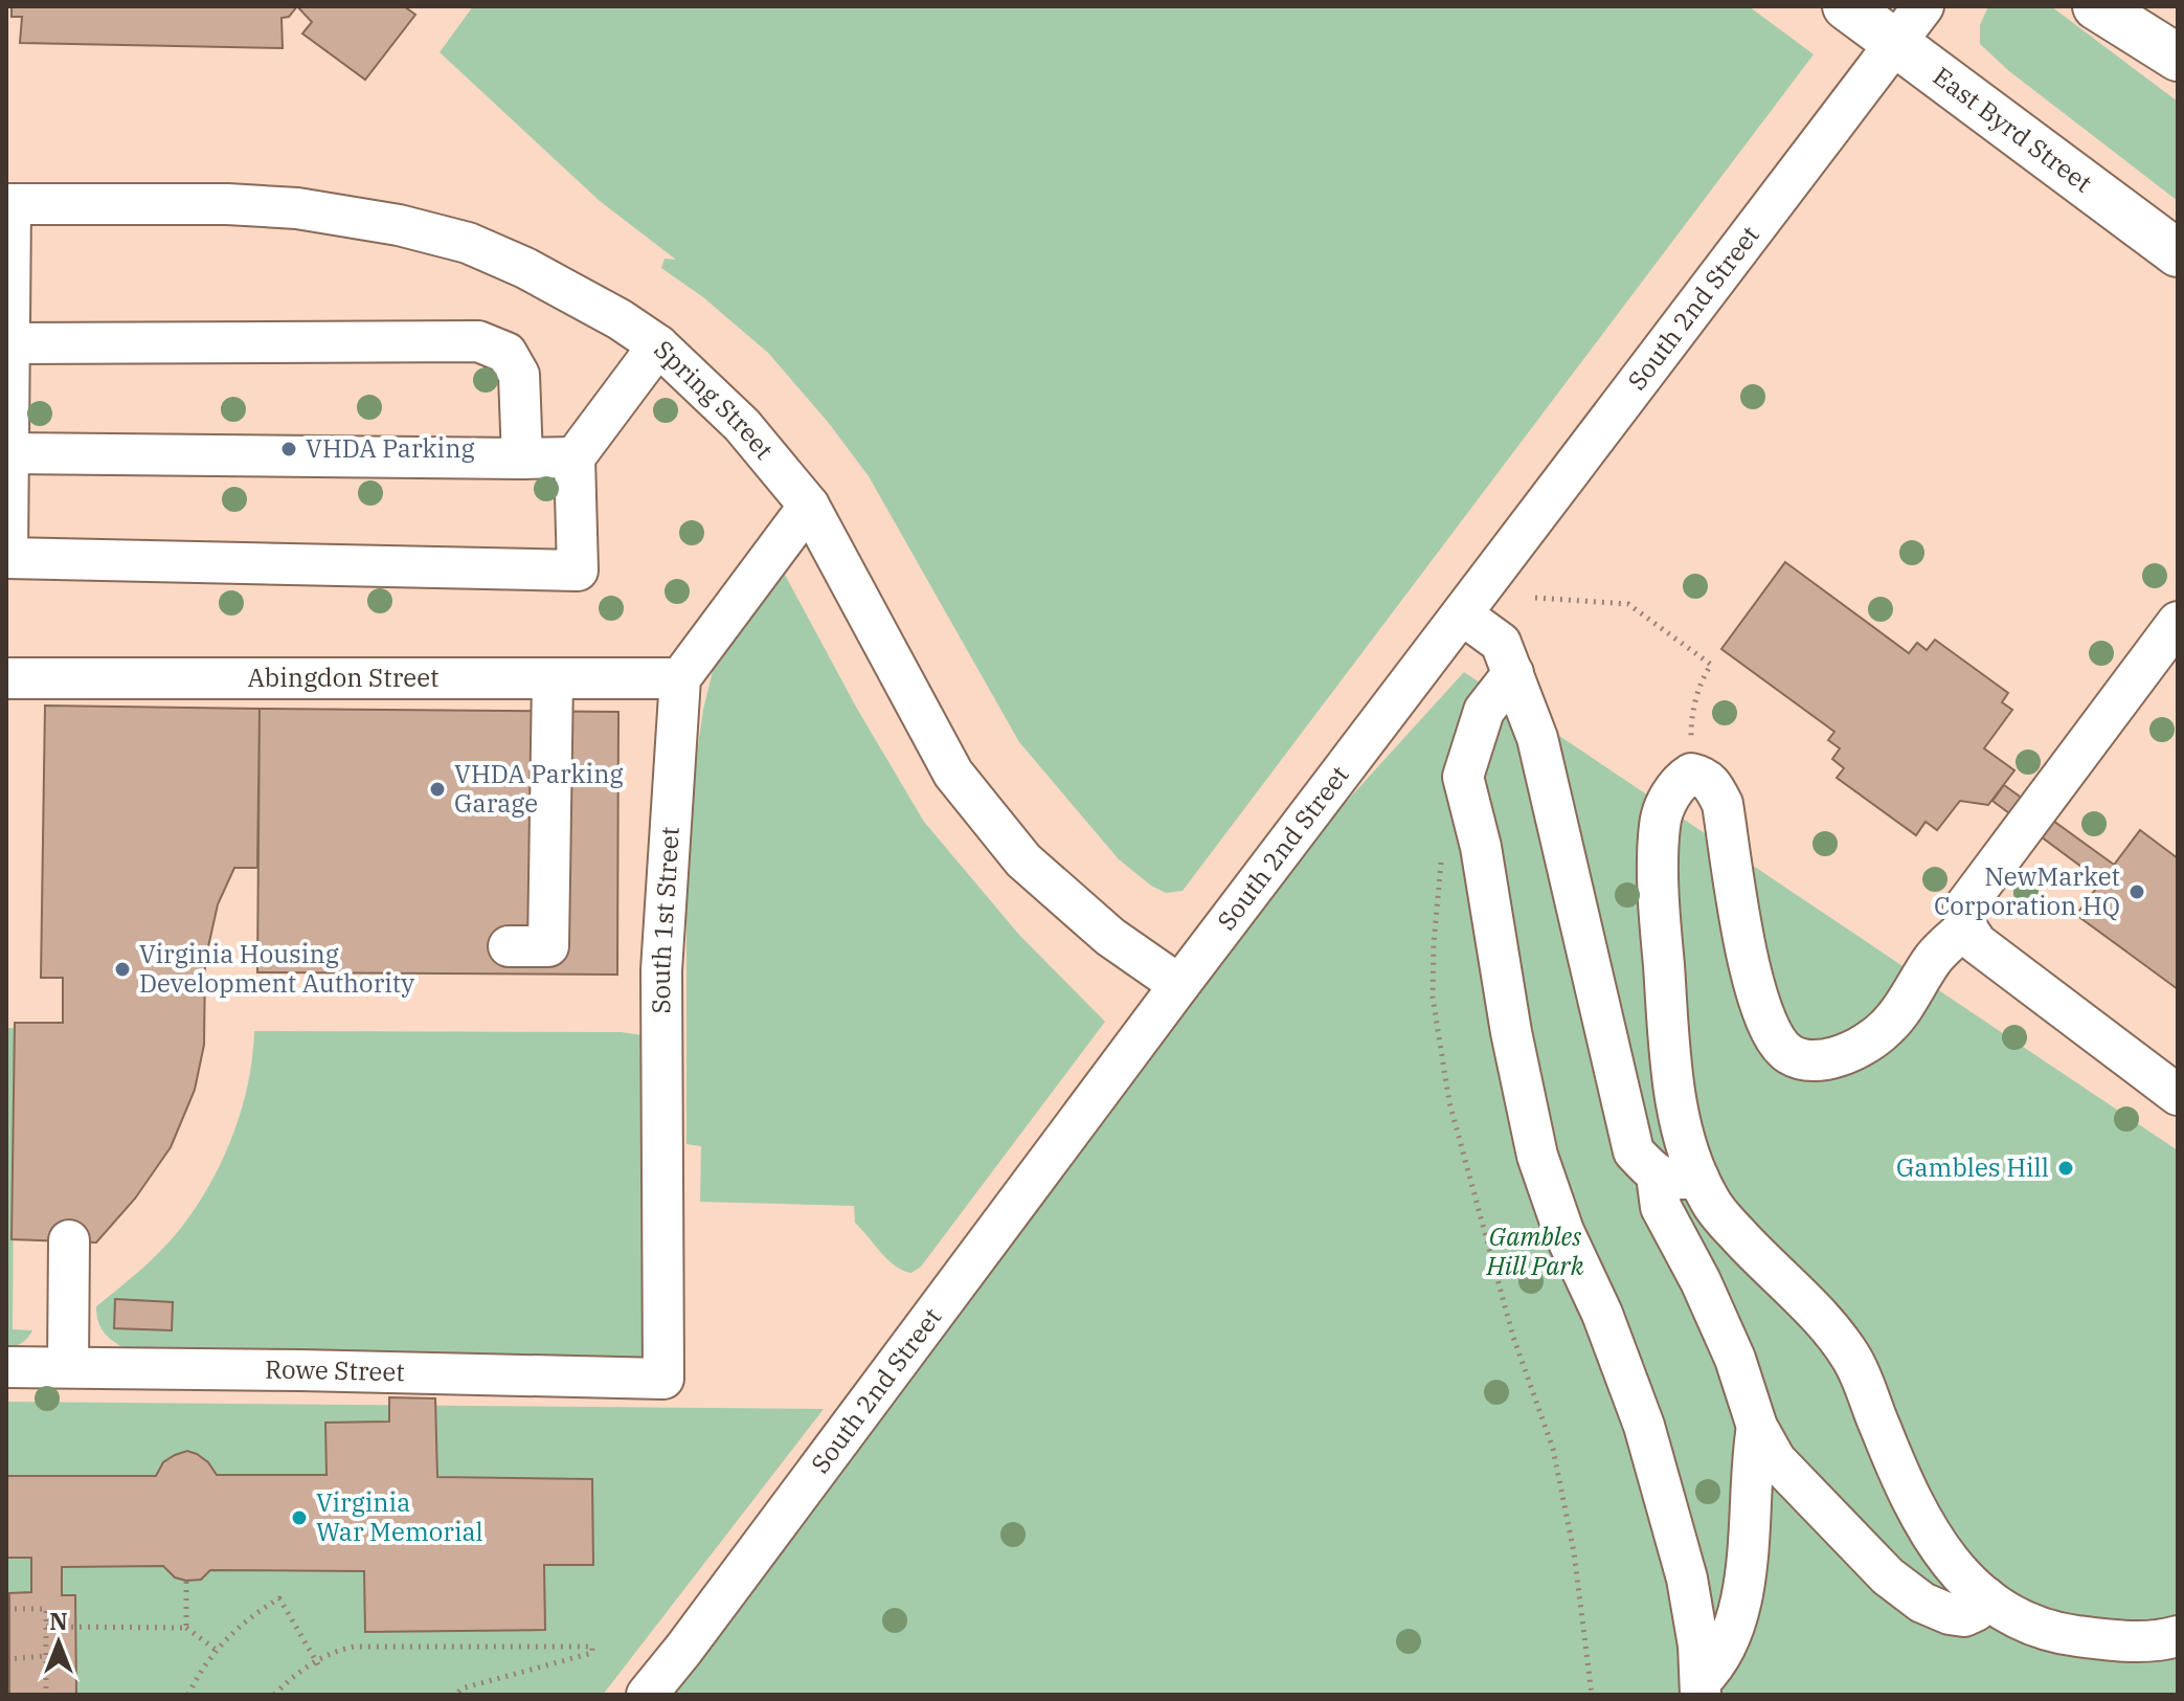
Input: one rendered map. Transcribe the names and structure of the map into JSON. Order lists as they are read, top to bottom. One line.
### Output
{"streets":{"main road":["East Byrd Street"],"street":["South 2nd Street","Spring Street","Abingdon Street","South 1st Street","Rowe Street"]},"crossings":[["East Byrd Street","South 2nd Street"],["South 2nd Street","Spring Street"],["Abingdon Street","South 1st Street"],["South 1st Street","Rowe Street"]],"parks":["Gambles Hill Park"],"places":["VHDA Parking","VHDA Parking Garage","NewMarket Corporation HQ","Virginia Housing Development Authority","Gambles Hill","Virginia War Memorial"],"north":"top"}
